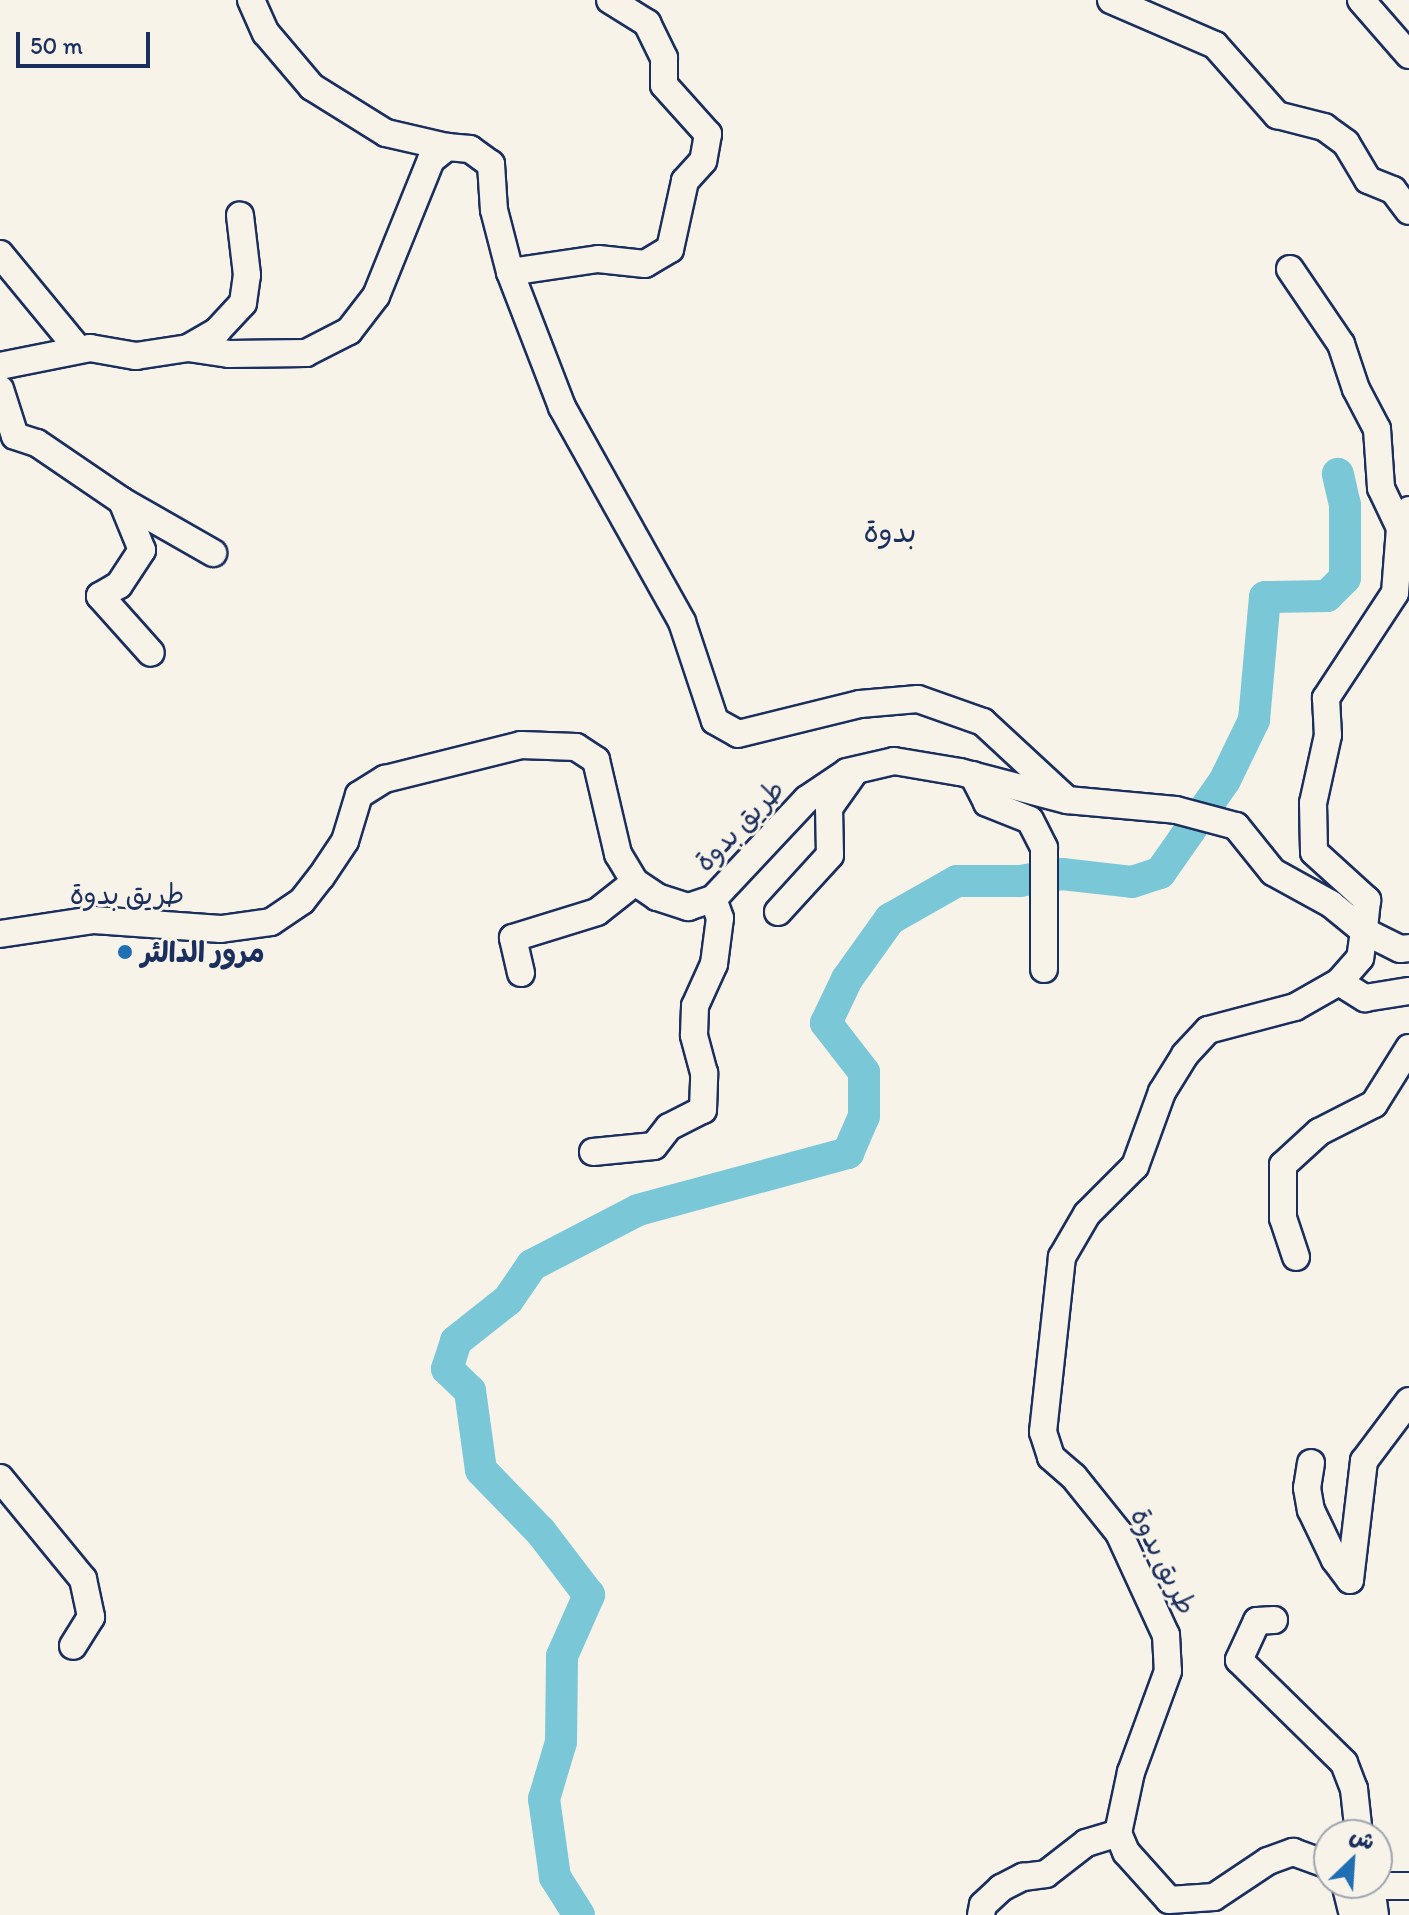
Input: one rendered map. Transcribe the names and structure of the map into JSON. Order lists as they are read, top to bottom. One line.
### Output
{"streets":{"street":["طريق بدوة"]},"districts":["بدوة"],"places":["مرور الدالئر"],"scale_bar":"50 m","north":"top right"}
